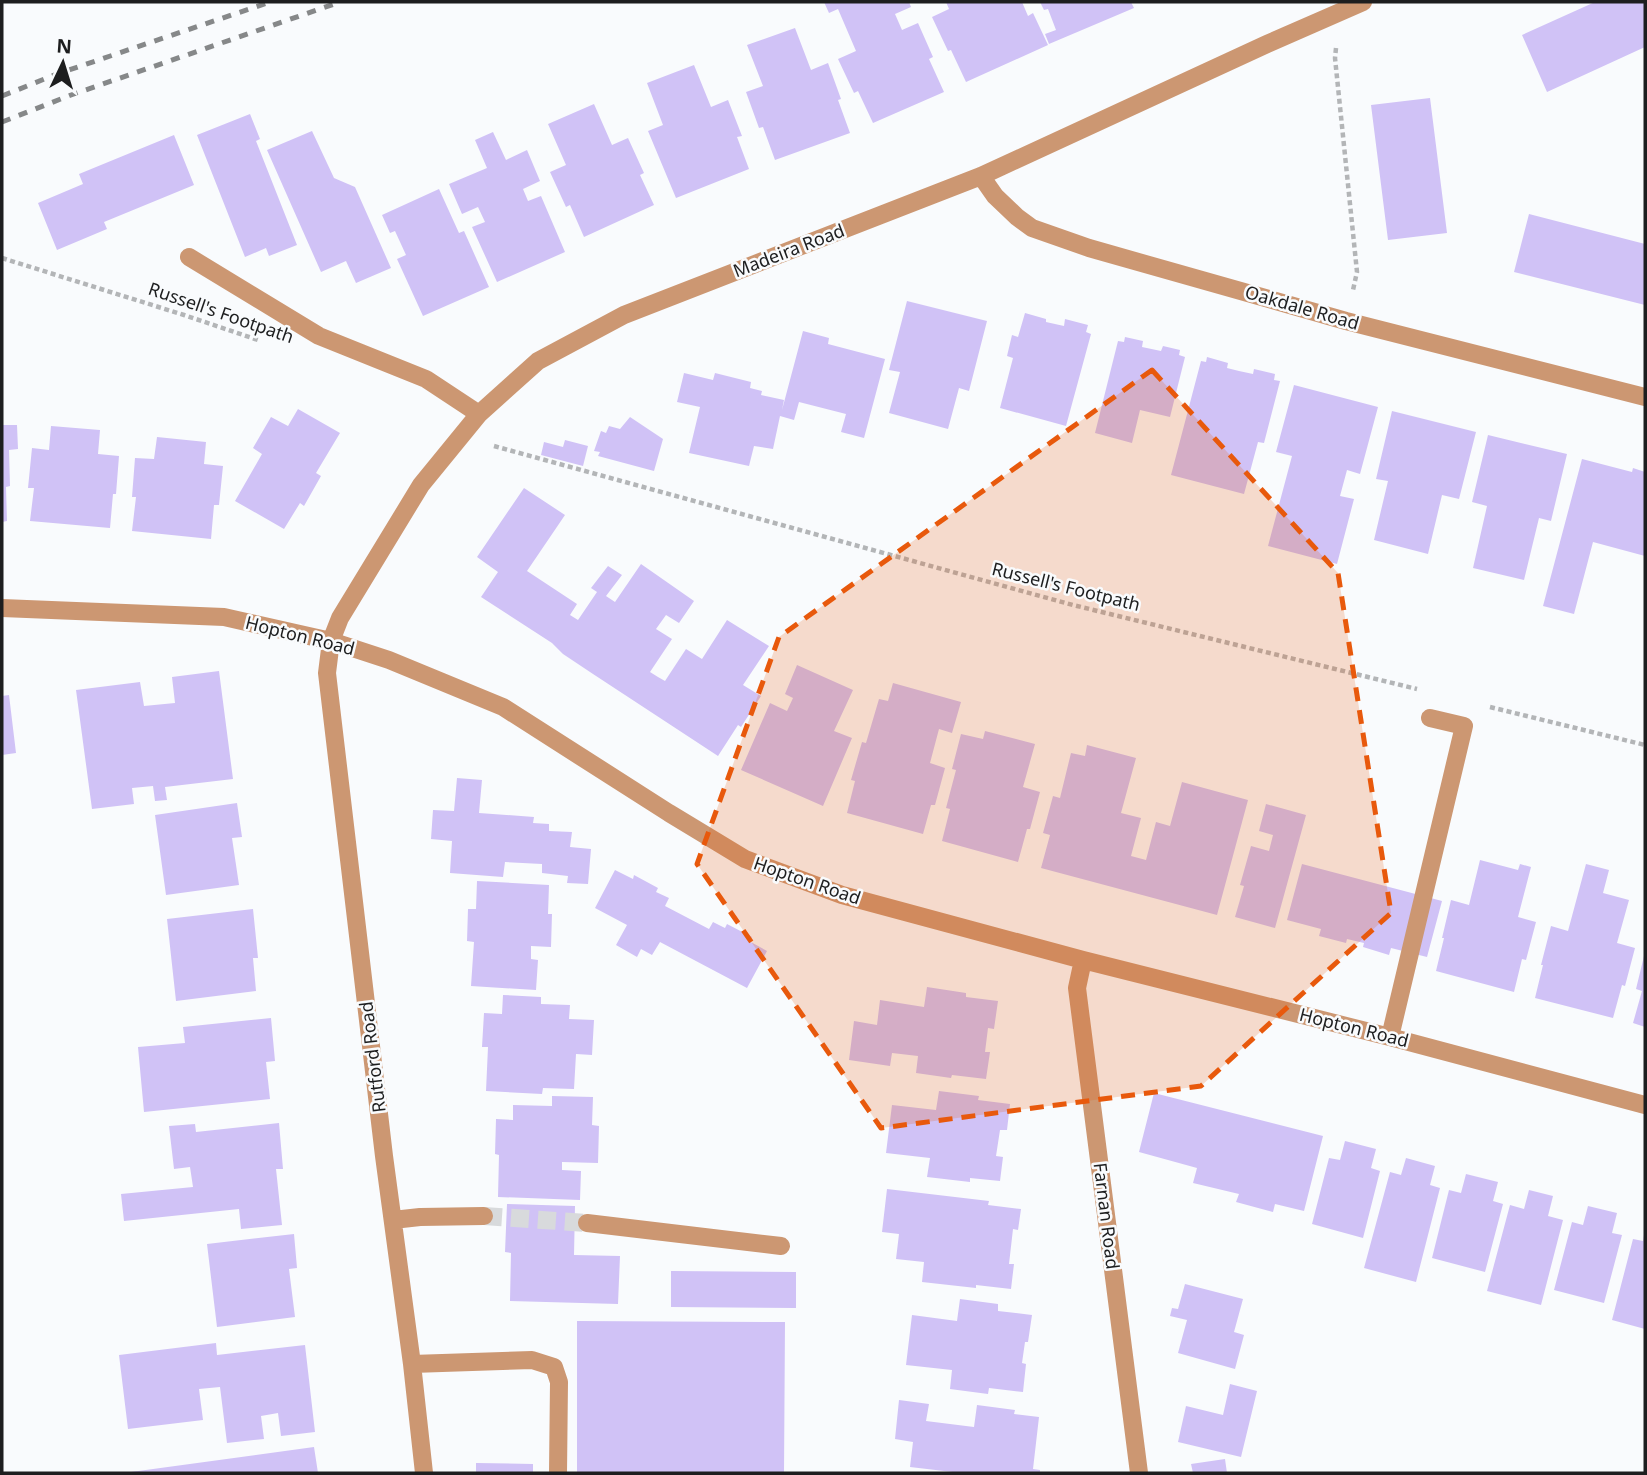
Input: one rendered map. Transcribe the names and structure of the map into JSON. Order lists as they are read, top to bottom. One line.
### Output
{"streets":{"street":["Madeira Road","Oakdale Road","Hopton Road","Rutford Road","Farnan Road"],"path":["Russell's Footpath"]},"crossings":[["Madeira Road","Oakdale Road"],["Madeira Road","Hopton Road"],["Madeira Road","Rutford Road"],["Hopton Road","Rutford Road"],["Hopton Road","Farnan Road"]],"north":"top"}
